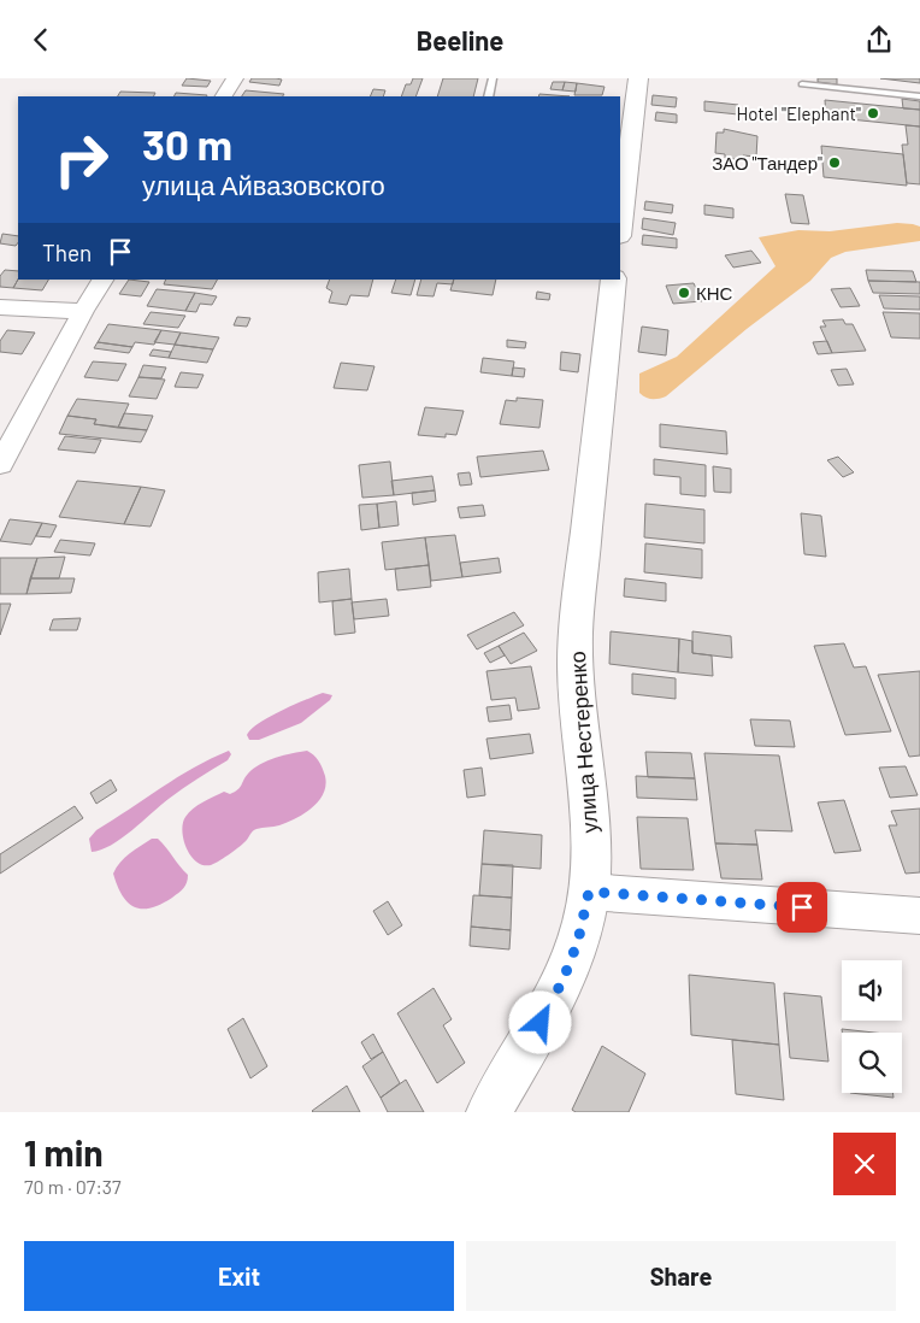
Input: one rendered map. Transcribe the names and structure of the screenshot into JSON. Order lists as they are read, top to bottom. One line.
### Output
{"streets":{"street":["улица Нестеренко"]},"places":["Hotel \"Elephant\"","ЗАО \"Тандер\"","КНС"],"page":{"header":"Beeline","turn":["30 m","улица Айвазовского"],"then":"Then","heading":["1 min","70 m · 07:37"],"buttons":["Exit","Share"]}}
